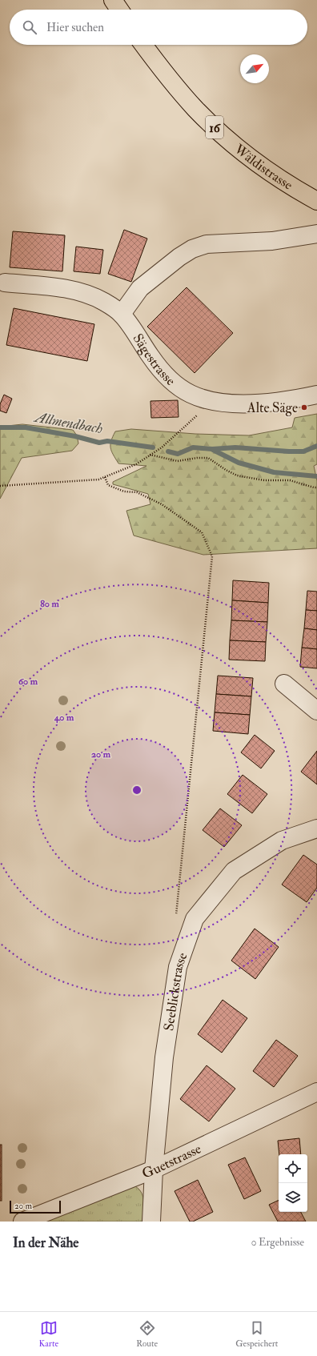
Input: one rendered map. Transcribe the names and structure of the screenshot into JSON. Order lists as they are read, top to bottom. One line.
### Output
{"streets":{"main road":["16","Wäldistrasse"],"street":["Sägestrasse","Seeblickstrasse","Guetstrasse"]},"crossings":[["Seeblickstrasse","Guetstrasse"]],"water":["Allmendbach"],"places":["Alte Säge"],"scale_bar":"20 m","north":"top right","page":{"search":"Hier suchen","scale":"20 m","heading":["In der Nähe","0 Ergebnisse"],"nav":["Karte","Route","Gespeichert"]},"rings":["80 m","60 m","40 m","20 m"]}
